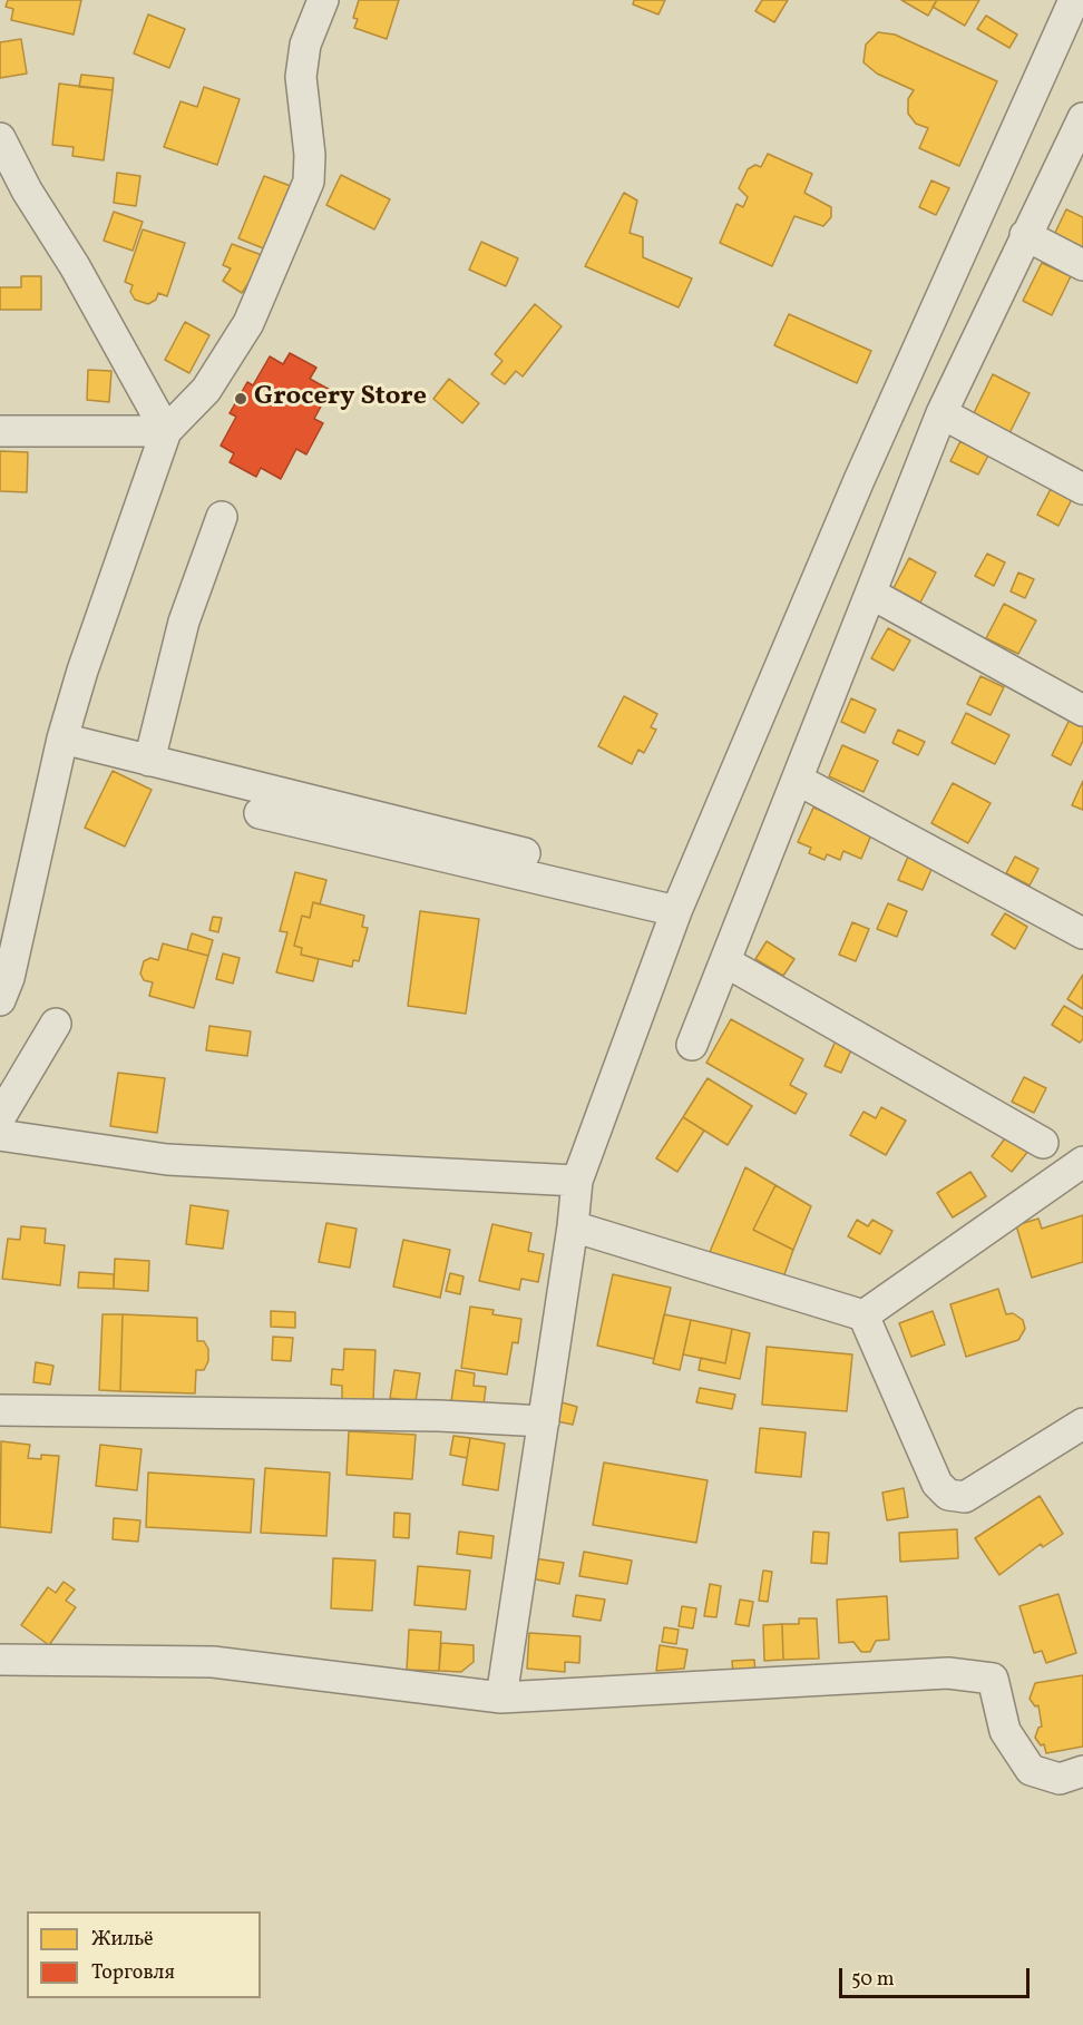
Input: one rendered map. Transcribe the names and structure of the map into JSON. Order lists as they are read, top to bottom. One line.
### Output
{"places":["Grocery Store"],"legend":["Жильё","Торговля"],"scale_bar":"50 m"}
